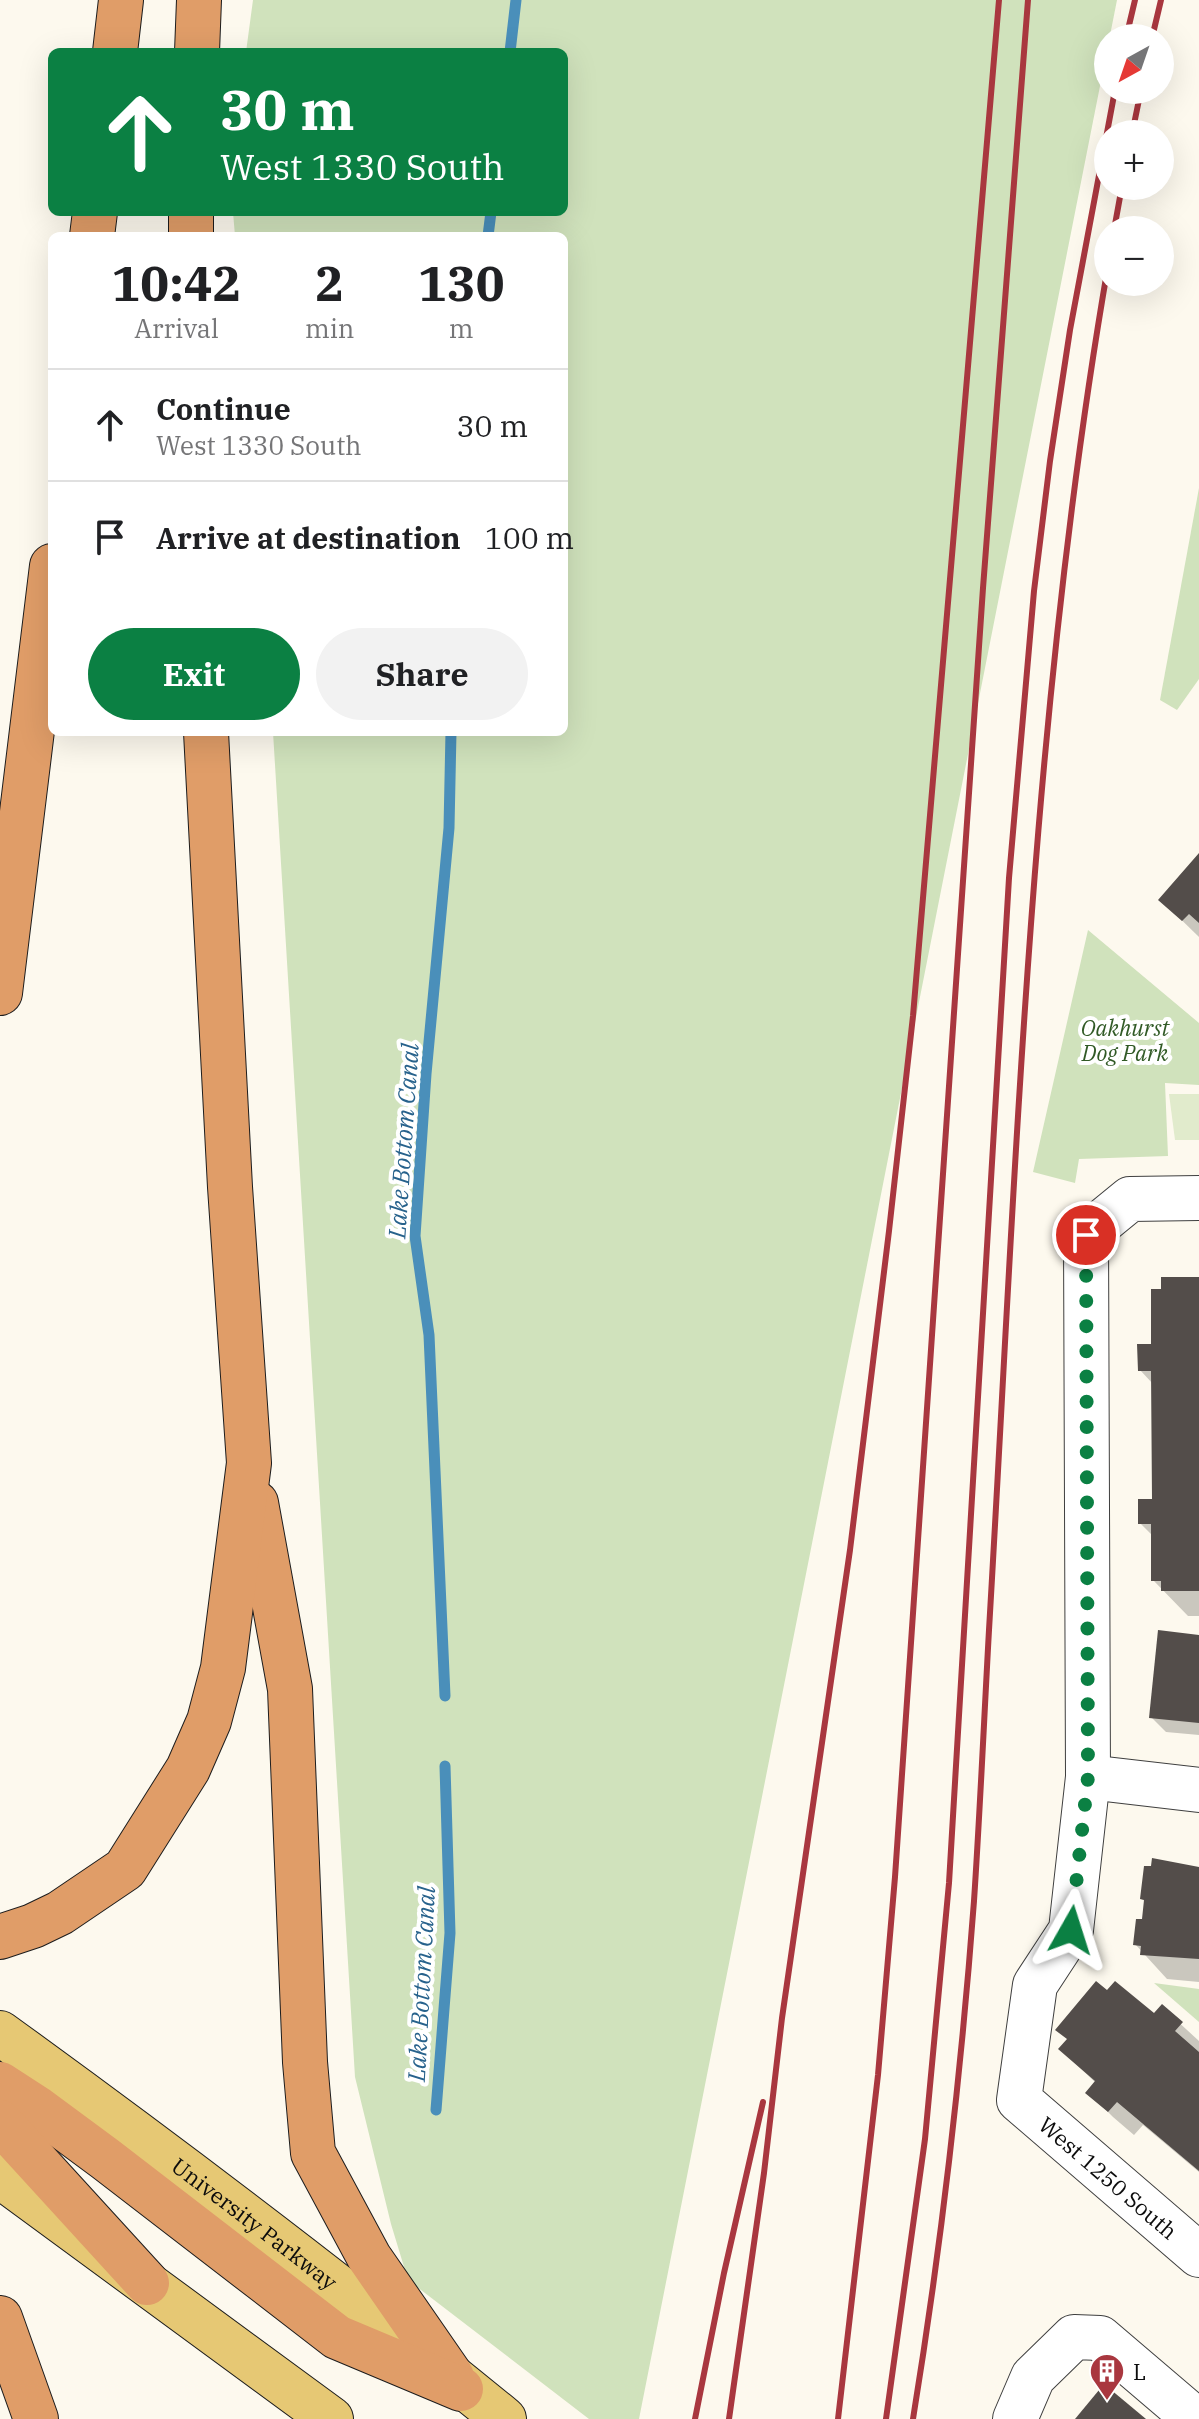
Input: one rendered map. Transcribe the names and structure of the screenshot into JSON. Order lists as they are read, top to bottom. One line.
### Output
{"streets":{"main road":["University Parkway"],"street":["West 1250 South"]},"water":["Lake Bottom Canal"],"parks":["Oakhurst Dog Park"],"places":{"building":["L"]},"north":"bottom left","page":{"map_buttons":["+","−"],"turn":["30 m","West 1330 South"],"eta":["10:42","Arrival","2","min","130","m"],"list":[{"name":"Continue","note":"West 1330 South","value":"30 m"},{"name":"Arrive at destination","value":"100 m"}],"buttons":["Exit","Share"]}}
